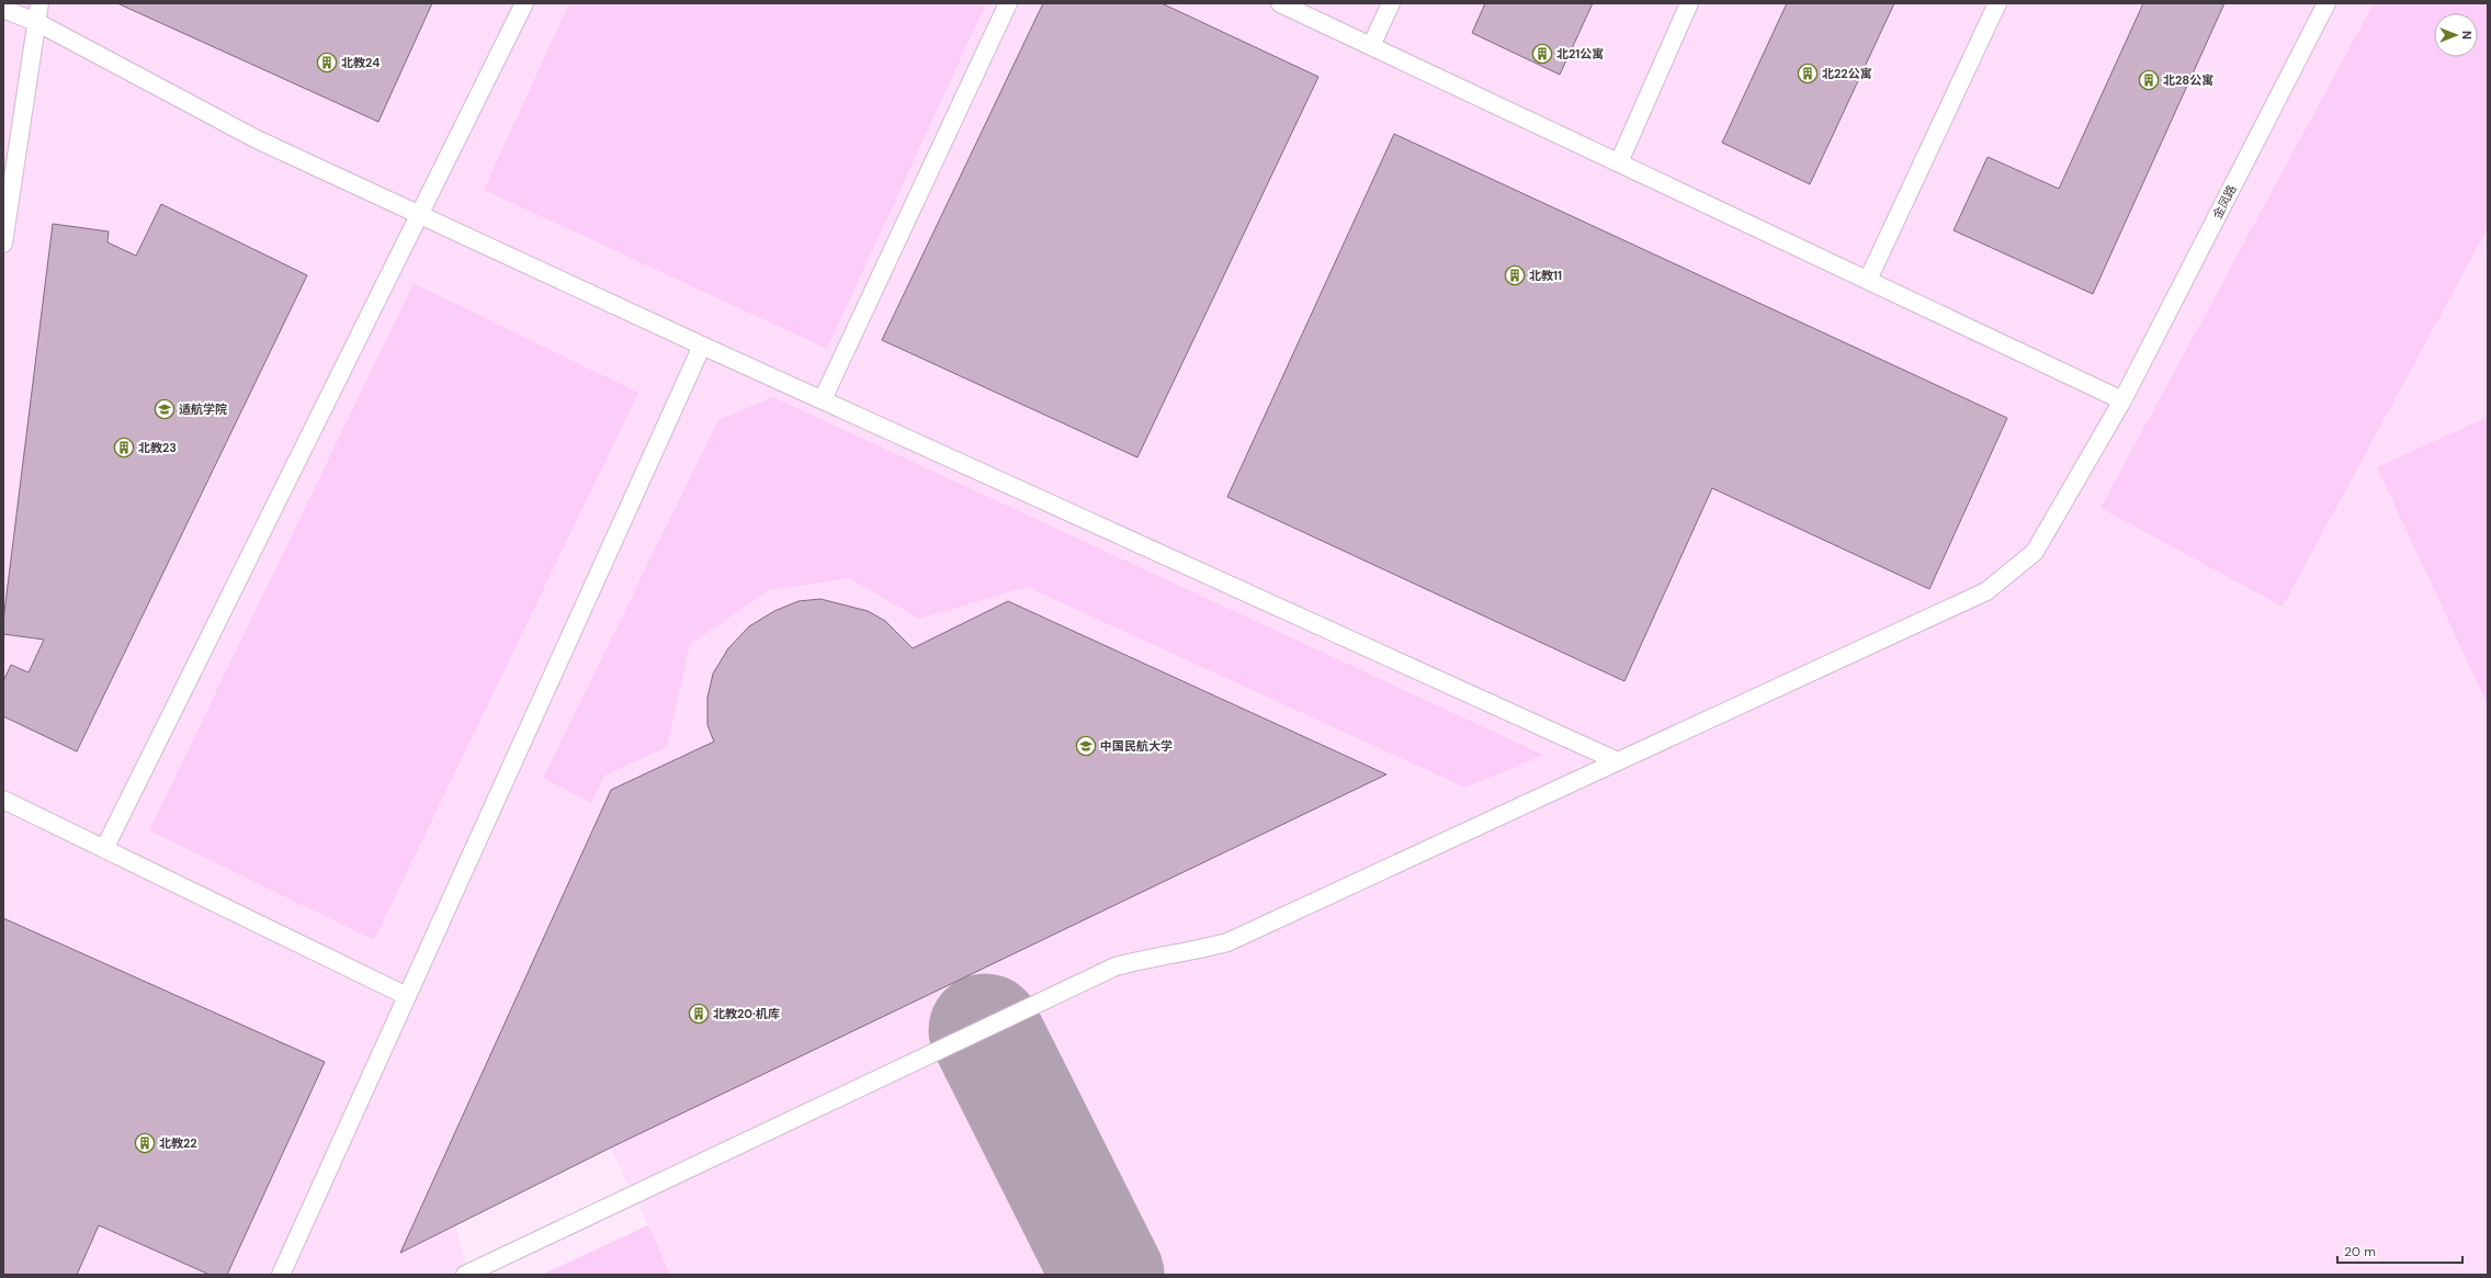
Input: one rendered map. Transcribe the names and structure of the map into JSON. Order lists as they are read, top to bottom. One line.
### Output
{"streets":{"lane":["金凤路"]},"places":{"building":["北21公寓","北教24","北22公寓","北28公寓","北教11","北教23","北教20·机库","北教22"],"school or university":["适航学院","中国民航大学"]},"scale_bar":"20 m","north":"right"}
